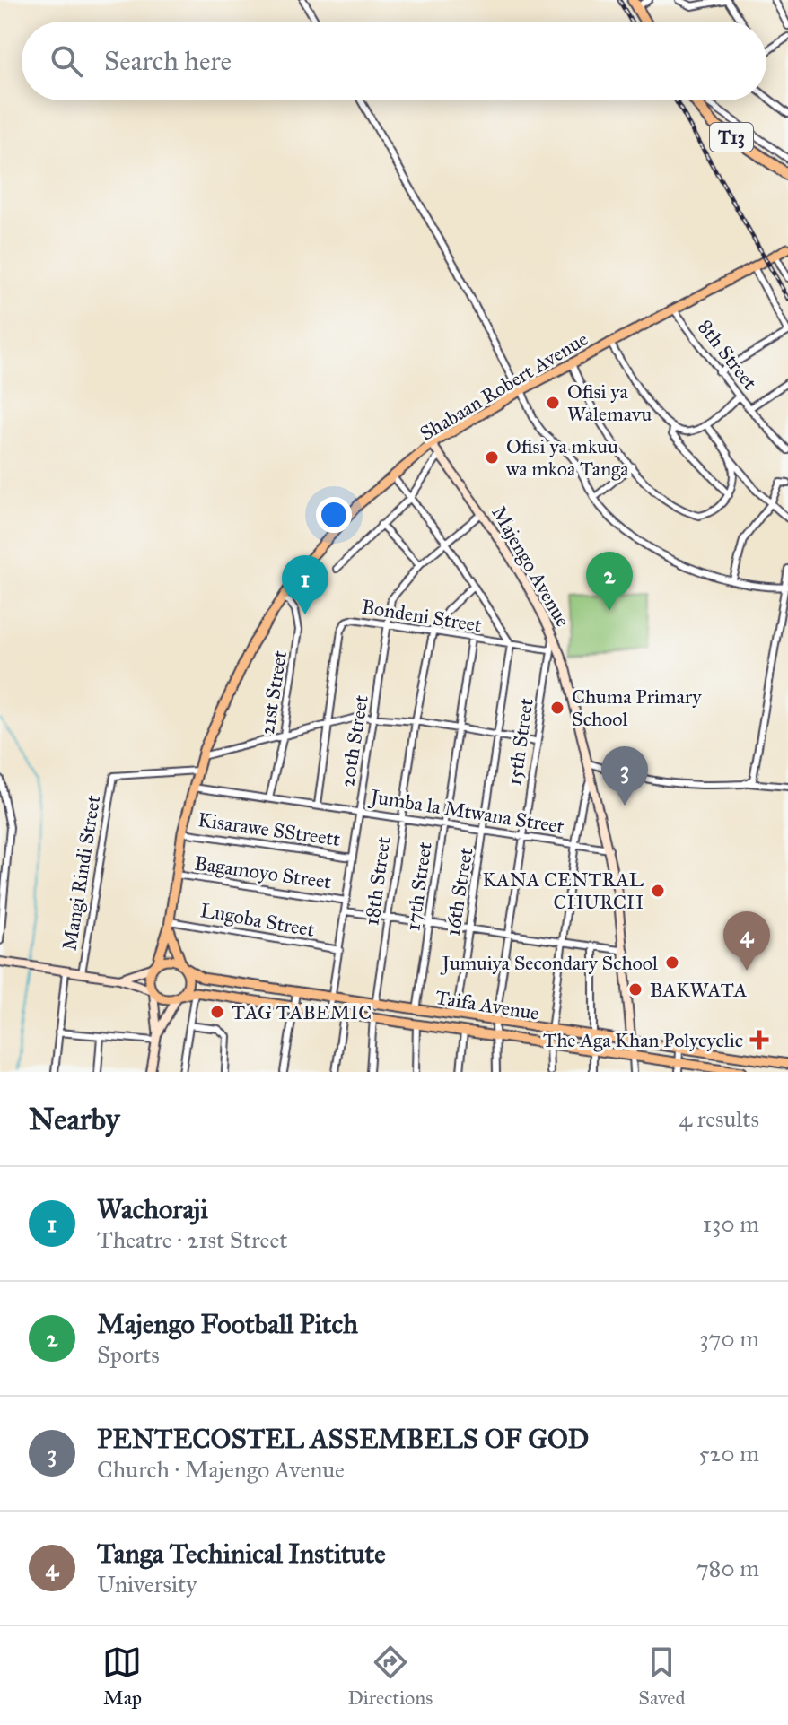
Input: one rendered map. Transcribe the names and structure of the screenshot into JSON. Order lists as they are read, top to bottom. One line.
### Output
{"streets":{"highway":["T13"],"main road":["Shabaan Robert Avenue","Taifa Avenue"],"street":["8th Street","Majengo Avenue","Bondeni Street","21st Street","20th Street","15th Street","Jumba la Mtwana Street","Kisarawe SStreett","Bagamoyo Street","Mangi Rindi Street","18th Street","17th Street","16th Street","Lugoba Street"]},"crossings":[["8th Street","Shabaan Robert Avenue"],["Shabaan Robert Avenue","Majengo Avenue"],["Shabaan Robert Avenue","21st Street"],["Shabaan Robert Avenue","Jumba la Mtwana Street"],["Shabaan Robert Avenue","Kisarawe SStreett"],["Shabaan Robert Avenue","Bagamoyo Street"],["Shabaan Robert Avenue","Mangi Rindi Street"],["Shabaan Robert Avenue","Lugoba Street"],["Majengo Avenue","20th Street"],["Majengo Avenue","15th Street"],["Majengo Avenue","Jumba la Mtwana Street"],["Majengo Avenue","Bagamoyo Street"],["Majengo Avenue","Taifa Avenue"],["Bondeni Street","20th Street"],["Bondeni Street","15th Street"],["Bondeni Street","Jumba la Mtwana Street"],["Bondeni Street","18th Street"],["Bondeni Street","17th Street"],["Bondeni Street","16th Street"],["21st Street","Jumba la Mtwana Street"],["20th Street","Jumba la Mtwana Street"],["20th Street","Kisarawe SStreett"],["20th Street","Bagamoyo Street"],["20th Street","Lugoba Street"],["20th Street","Taifa Avenue"],["15th Street","Jumba la Mtwana Street"],["15th Street","Bagamoyo Street"],["15th Street","Taifa Avenue"],["Jumba la Mtwana Street","18th Street"],["Jumba la Mtwana Street","17th Street"],["Jumba la Mtwana Street","16th Street"],["Bagamoyo Street","18th Street"],["Bagamoyo Street","17th Street"],["Bagamoyo Street","16th Street"],["18th Street","Taifa Avenue"],["17th Street","Taifa Avenue"],["16th Street","Taifa Avenue"]],"places":{"other":["Ofisi ya Walemavu","Ofisi ya mkuu wa mkoa Tanga","Chuma Primary School","KANA CENTRAL CHURCH","Jumuiya Secondary School","BAKWATA","TAG TABEMIC"],"health":["The Aga Khan Polycyclic"]},"page":{"search":"Search here","pins":["2","1","3","4"],"heading":["Nearby","4 results"],"list":[{"mark":"1","name":"Wachoraji","note":"Theatre · 21st Street","value":"130 m"},{"mark":"2","name":"Majengo Football Pitch","note":"Sports","value":"370 m"},{"mark":"3","name":"PENTECOSTEL ASSEMBELS OF GOD","note":"Church · Majengo Avenue","value":"520 m"},{"mark":"4","name":"Tanga Techinical Institute","note":"University","value":"780 m"}],"nav":["Map","Directions","Saved"]}}
